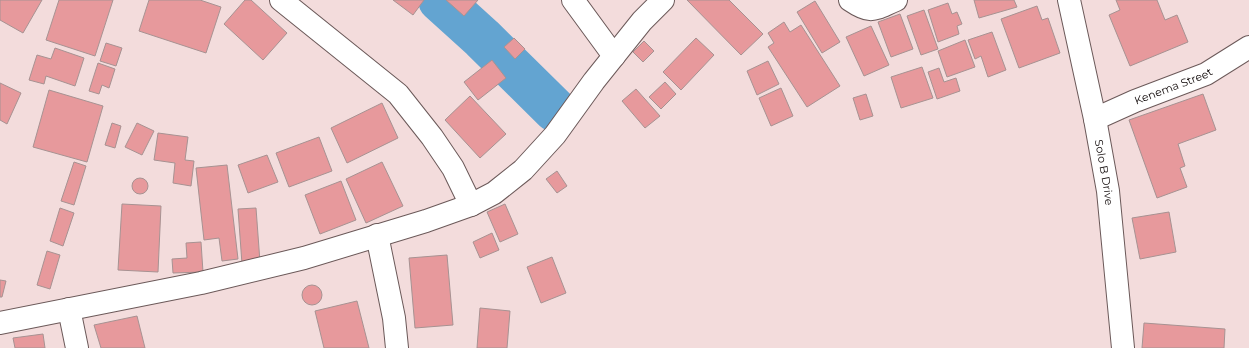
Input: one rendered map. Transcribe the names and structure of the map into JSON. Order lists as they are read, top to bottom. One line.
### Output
{"streets":{"street":["Kenema Street","Solo B Drive"]},"crossings":[["Kenema Street","Solo B Drive"]]}
